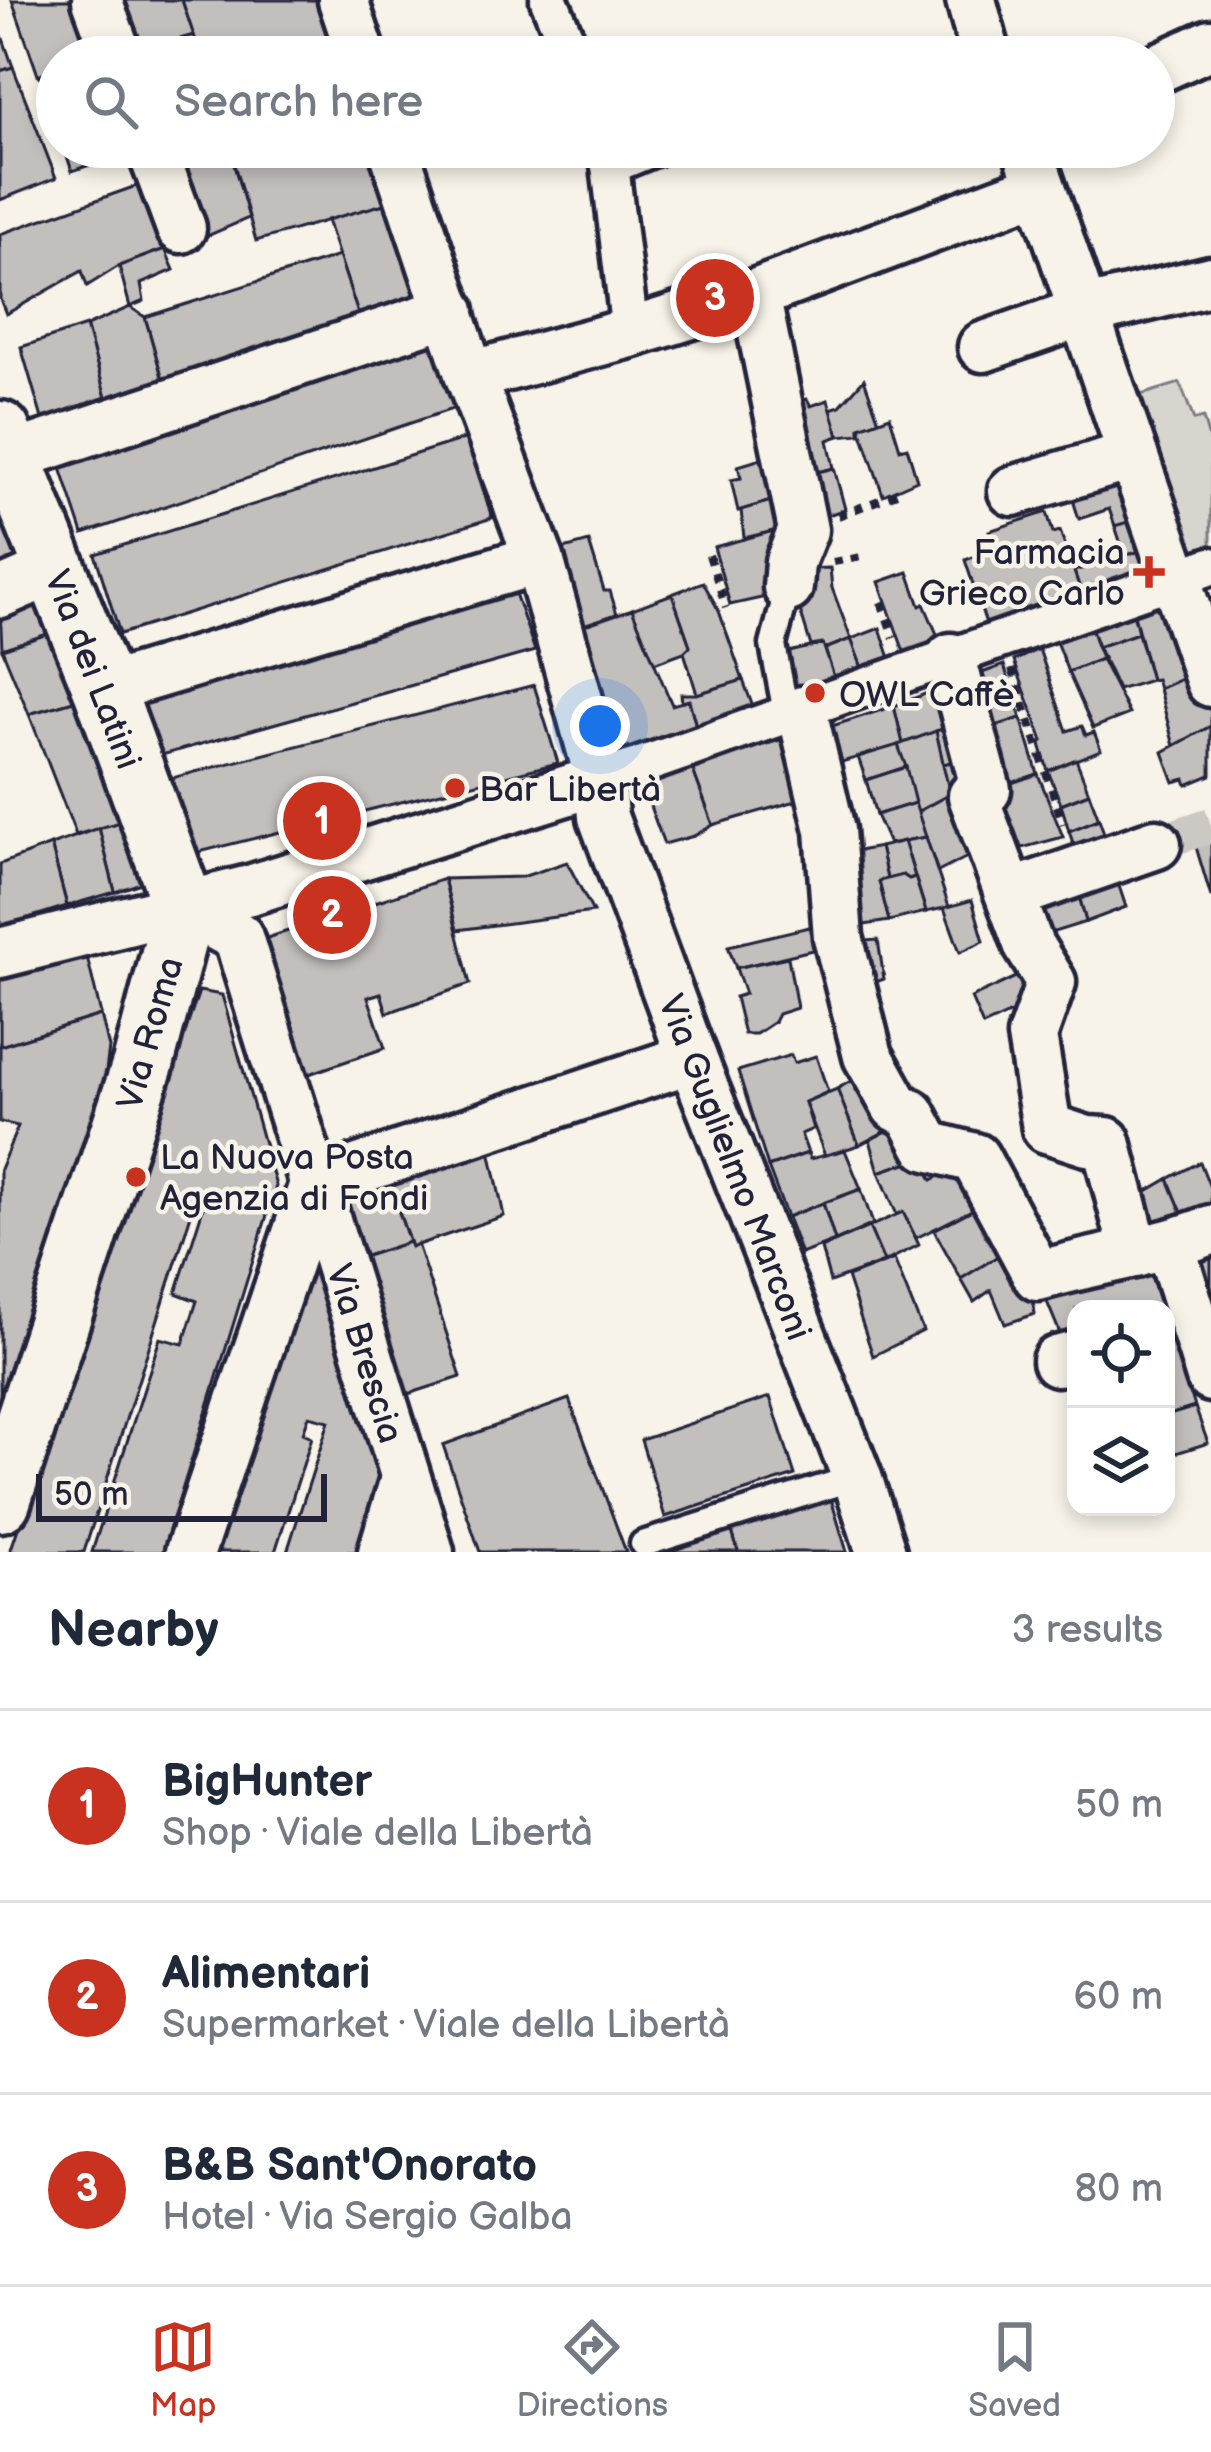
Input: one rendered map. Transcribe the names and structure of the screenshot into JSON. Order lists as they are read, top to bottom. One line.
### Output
{"streets":{"street":["Via dei Latini","Via Roma","Via Guglielmo Marconi","Via Brescia"]},"crossings":[["Via dei Latini","Via Roma"],["Via dei Latini","Via Brescia"],["Via Roma","Via Brescia"]],"places":{"health":["Farmacia Grieco Carlo"],"other":["OWL Caffè","Bar Libertà","La Nuova Posta Agenzia di Fondi"]},"scale_bar":"50 m","page":{"search":"Search here","pins":["3","1","2"],"scale":"50 m","heading":["Nearby","3 results"],"list":[{"mark":"1","name":"BigHunter","note":"Shop · Viale della Libertà","value":"50 m"},{"mark":"2","name":"Alimentari","note":"Supermarket · Viale della Libertà","value":"60 m"},{"mark":"3","name":"B&B Sant'Onorato","note":"Hotel · Via Sergio Galba","value":"80 m"}],"nav":["Map","Directions","Saved"]}}
